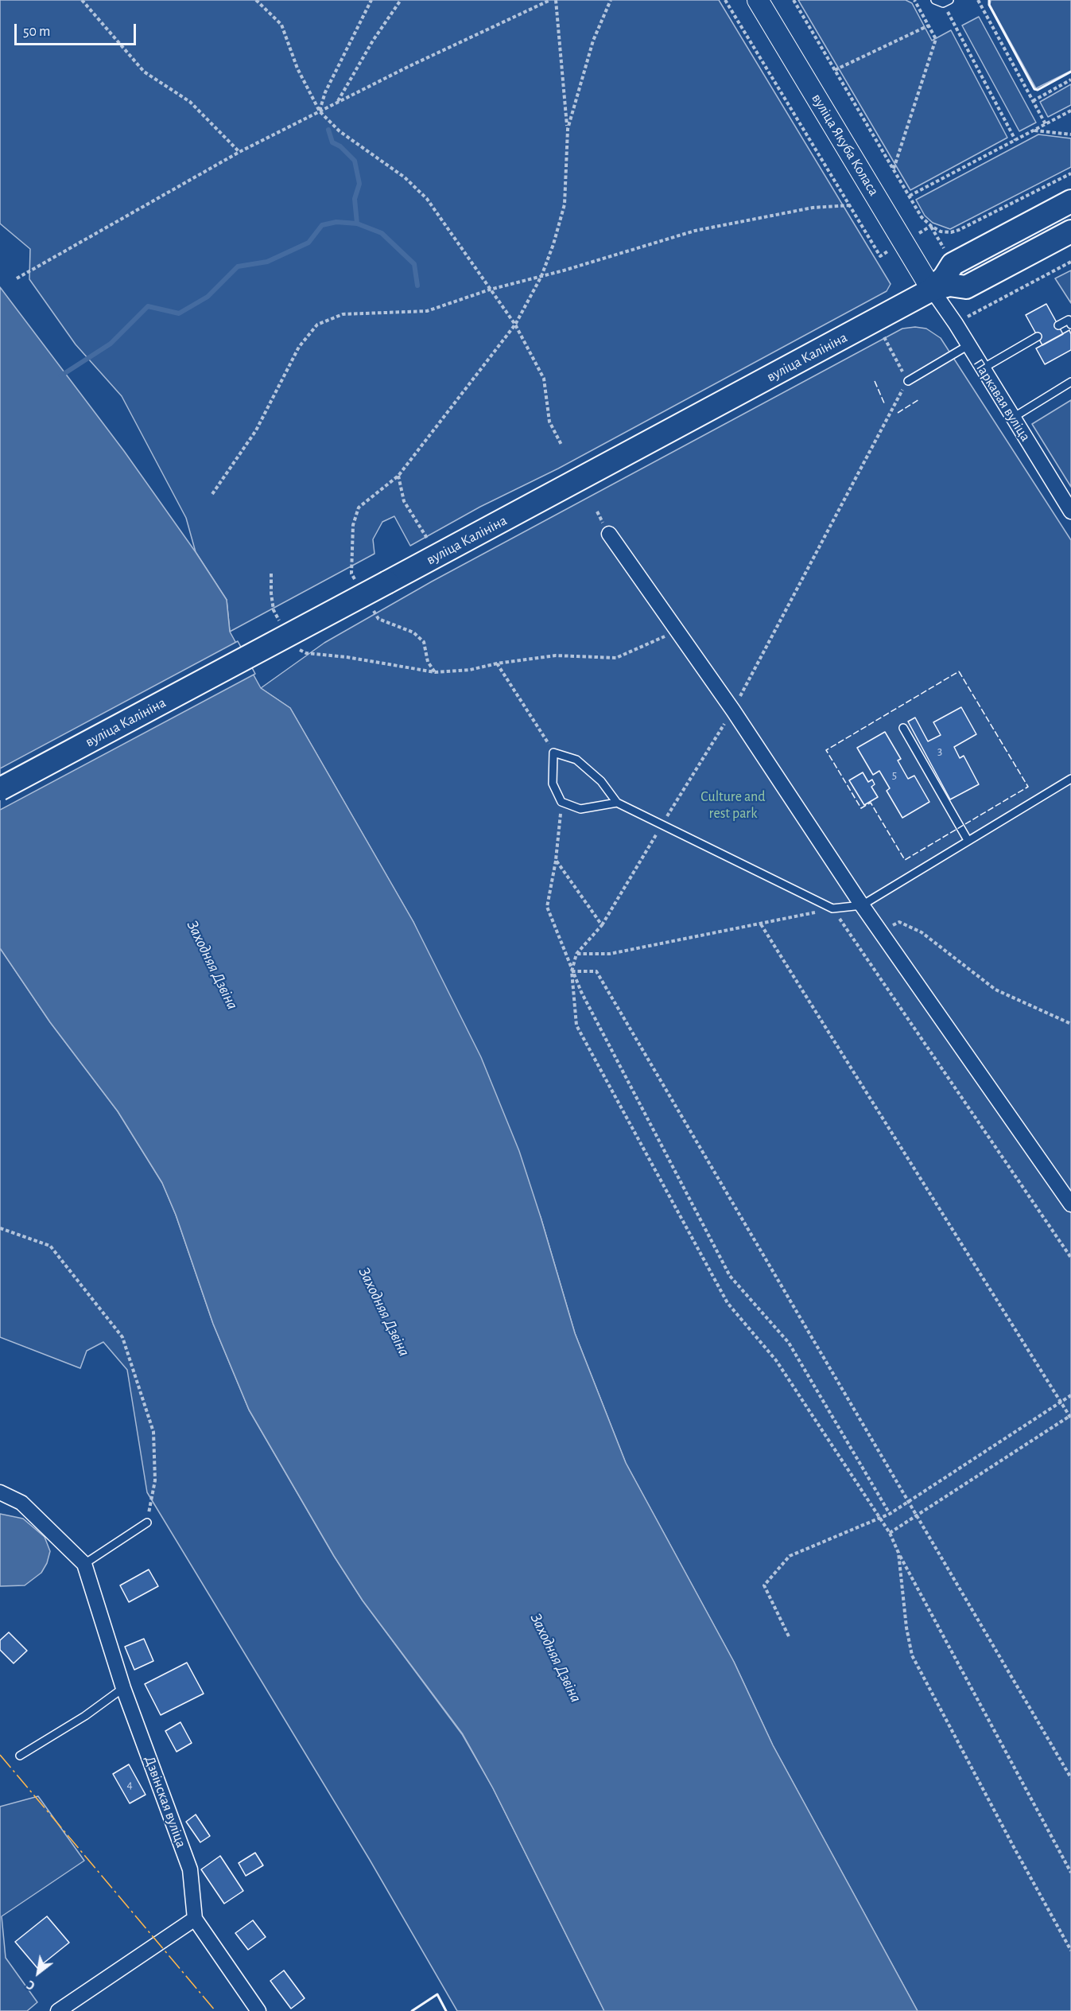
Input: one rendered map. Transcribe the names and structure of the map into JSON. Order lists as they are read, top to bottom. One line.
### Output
{"streets":{"main road":["вуліца Калініна"],"street":["вуліца Якуба Коласа","Паркавая вуліца","Дзвінская вуліца"]},"crossings":[["вуліца Якуба Коласа","вуліца Калініна"],["вуліца Якуба Коласа","Паркавая вуліца"],["вуліца Калініна","Паркавая вуліца"]],"water":["Заходняя Дзвіна"],"parks":["Culture and rest park"],"house_numbers":["3","5","4"],"scale_bar":"50 m","north":"bottom left"}
